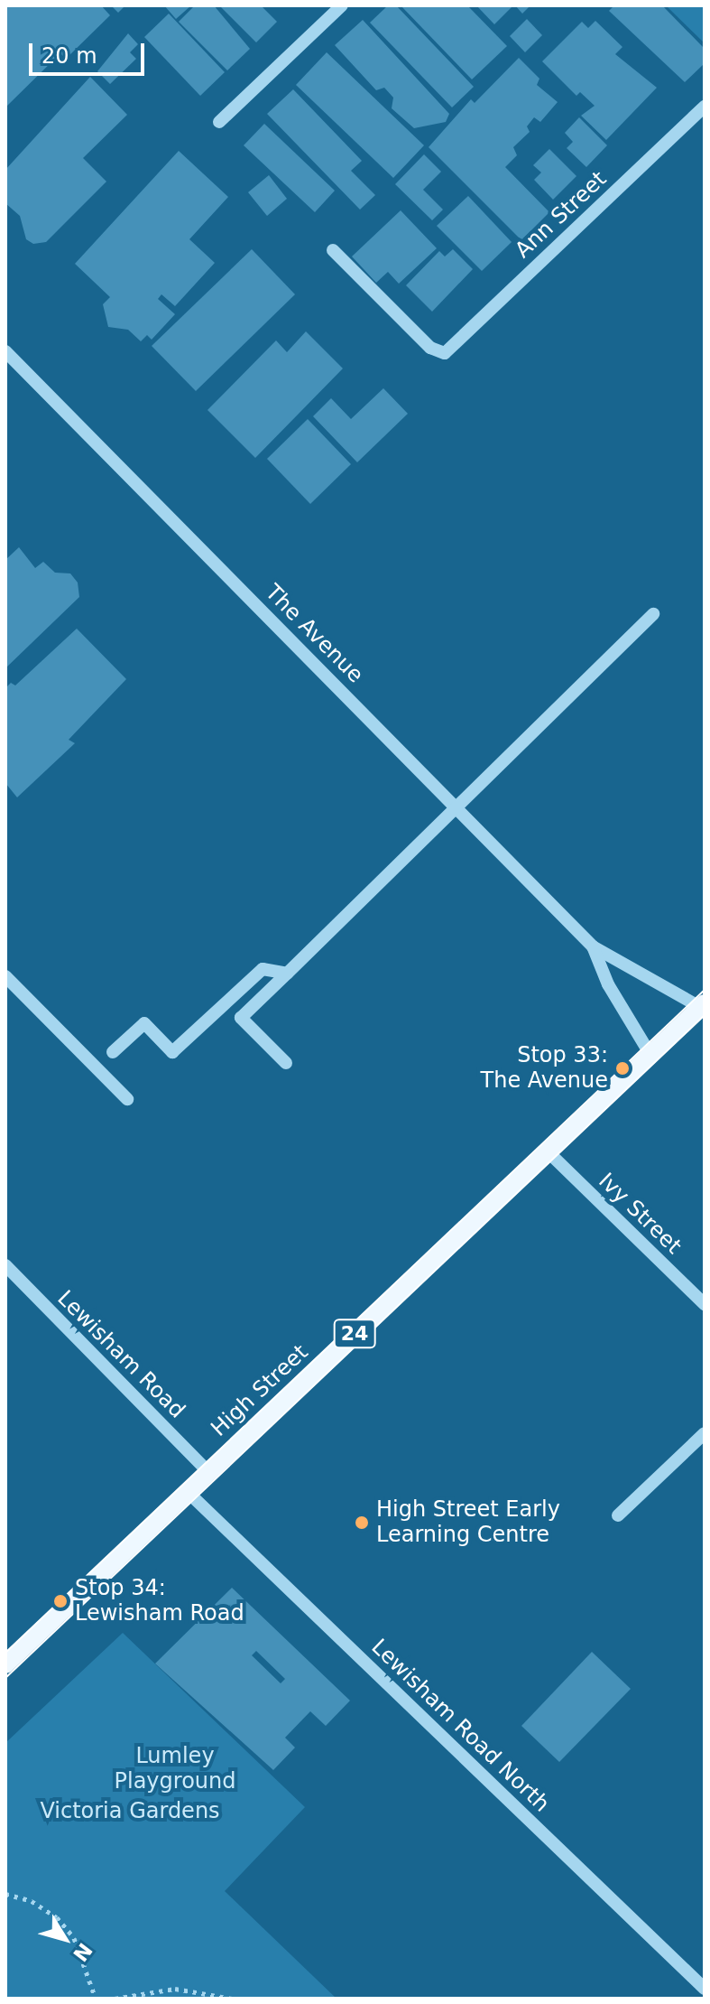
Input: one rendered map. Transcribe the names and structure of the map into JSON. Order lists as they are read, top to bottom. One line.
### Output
{"streets":{"main road":["24","High Street"],"street":["Ann Street","The Avenue","Ivy Street","Lewisham Road","Lewisham Road North"]},"crossings":[["The Avenue","High Street"],["Ivy Street","High Street"],["Lewisham Road","High Street"],["High Street","Lewisham Road North"]],"parks":["Lumley Playground","Victoria Gardens"],"places":["Stop 33: The Avenue","High Street Early Learning Centre","Stop 34: Lewisham Road"],"scale_bar":"20 m","north":"bottom right"}
